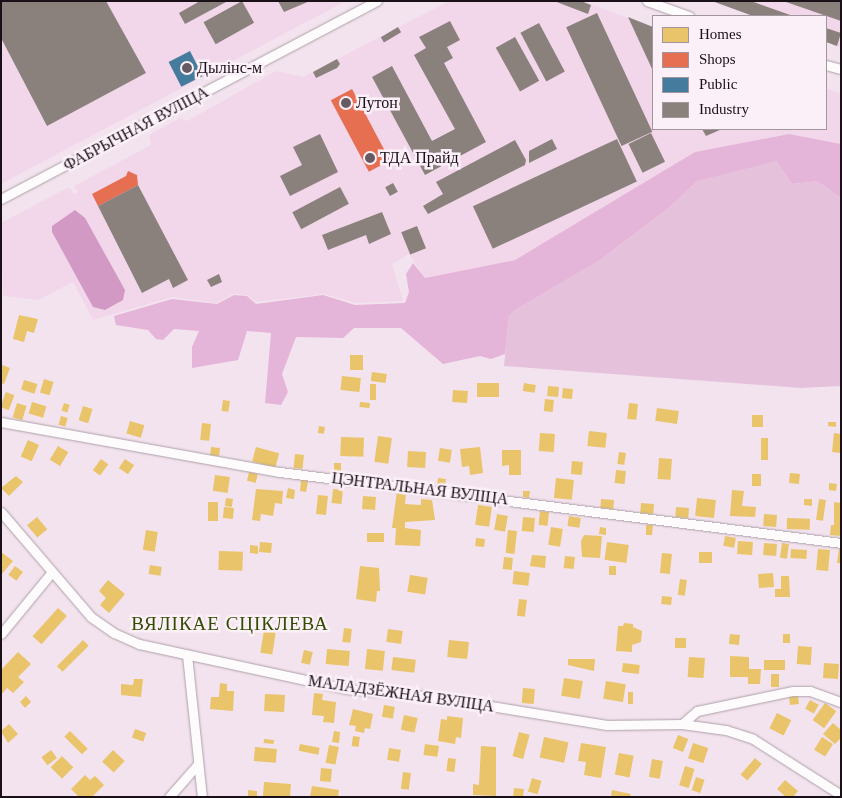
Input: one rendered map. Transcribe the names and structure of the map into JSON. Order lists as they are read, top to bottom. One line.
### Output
{"streets":{"street":["ФАБРЫЧНАЯ ВУЛІЦА","ЦЭНТРАЛЬНАЯ ВУЛІЦА","МАЛАДЗЁЖНАЯ ВУЛІЦА"]},"districts":["ВЯЛІКАЕ СЦІКЛЕВА"],"places":["Дылінс-м","Лутон","ТДА Прайд"],"legend":["Homes","Shops","Public","Industry"]}
